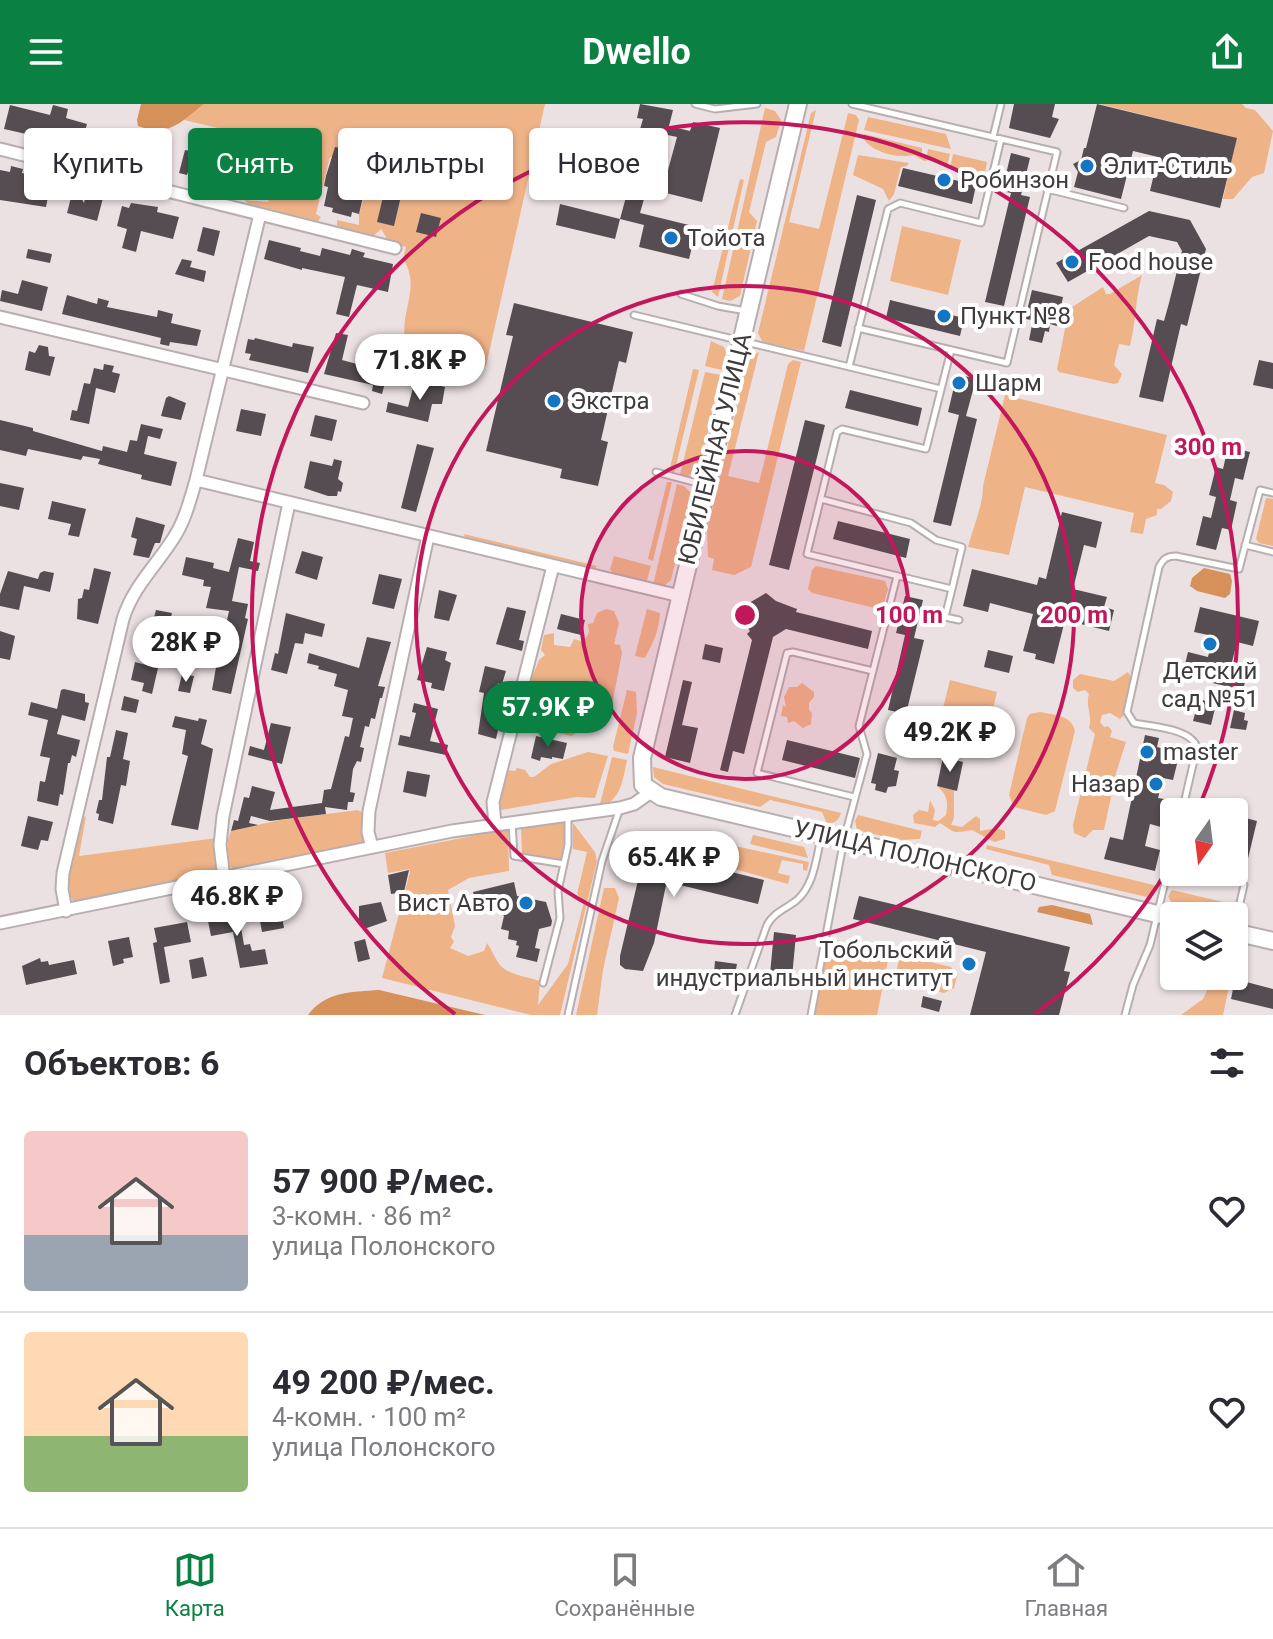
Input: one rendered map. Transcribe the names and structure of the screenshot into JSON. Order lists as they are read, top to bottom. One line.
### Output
{"streets":{"main road":["ЮБИЛЕЙНАЯ УЛИЦА","УЛИЦА ПОЛОНСКОГО"]},"crossings":[["ЮБИЛЕЙНАЯ УЛИЦА","УЛИЦА ПОЛОНСКОГО"]],"places":["Элит-Стиль","Робинзон","Тойота","Food house","Пункт №8","Шарм","Экстра","Детский сад №51","master","Назар","Вист Авто","Тобольский индустриальный институт"],"north":"bottom","page":{"header":"Dwello","chip":["Купить","Снять","Фильтры","Новое"],"price":["71.8K ₽","28K ₽","57.9K ₽","49.2K ₽","65.4K ₽","46.8K ₽"],"heading":"Объектов: 6","list":[{"name":"57 900 ₽/мес.","note":"3-комн. · 86 m² · улица Полонского"},{"name":"49 200 ₽/мес.","note":"4-комн. · 100 m² · улица Полонского"}],"tabs":["Карта","Сохранённые","Главная"]},"rings":["300 m","100 m","200 m"]}
